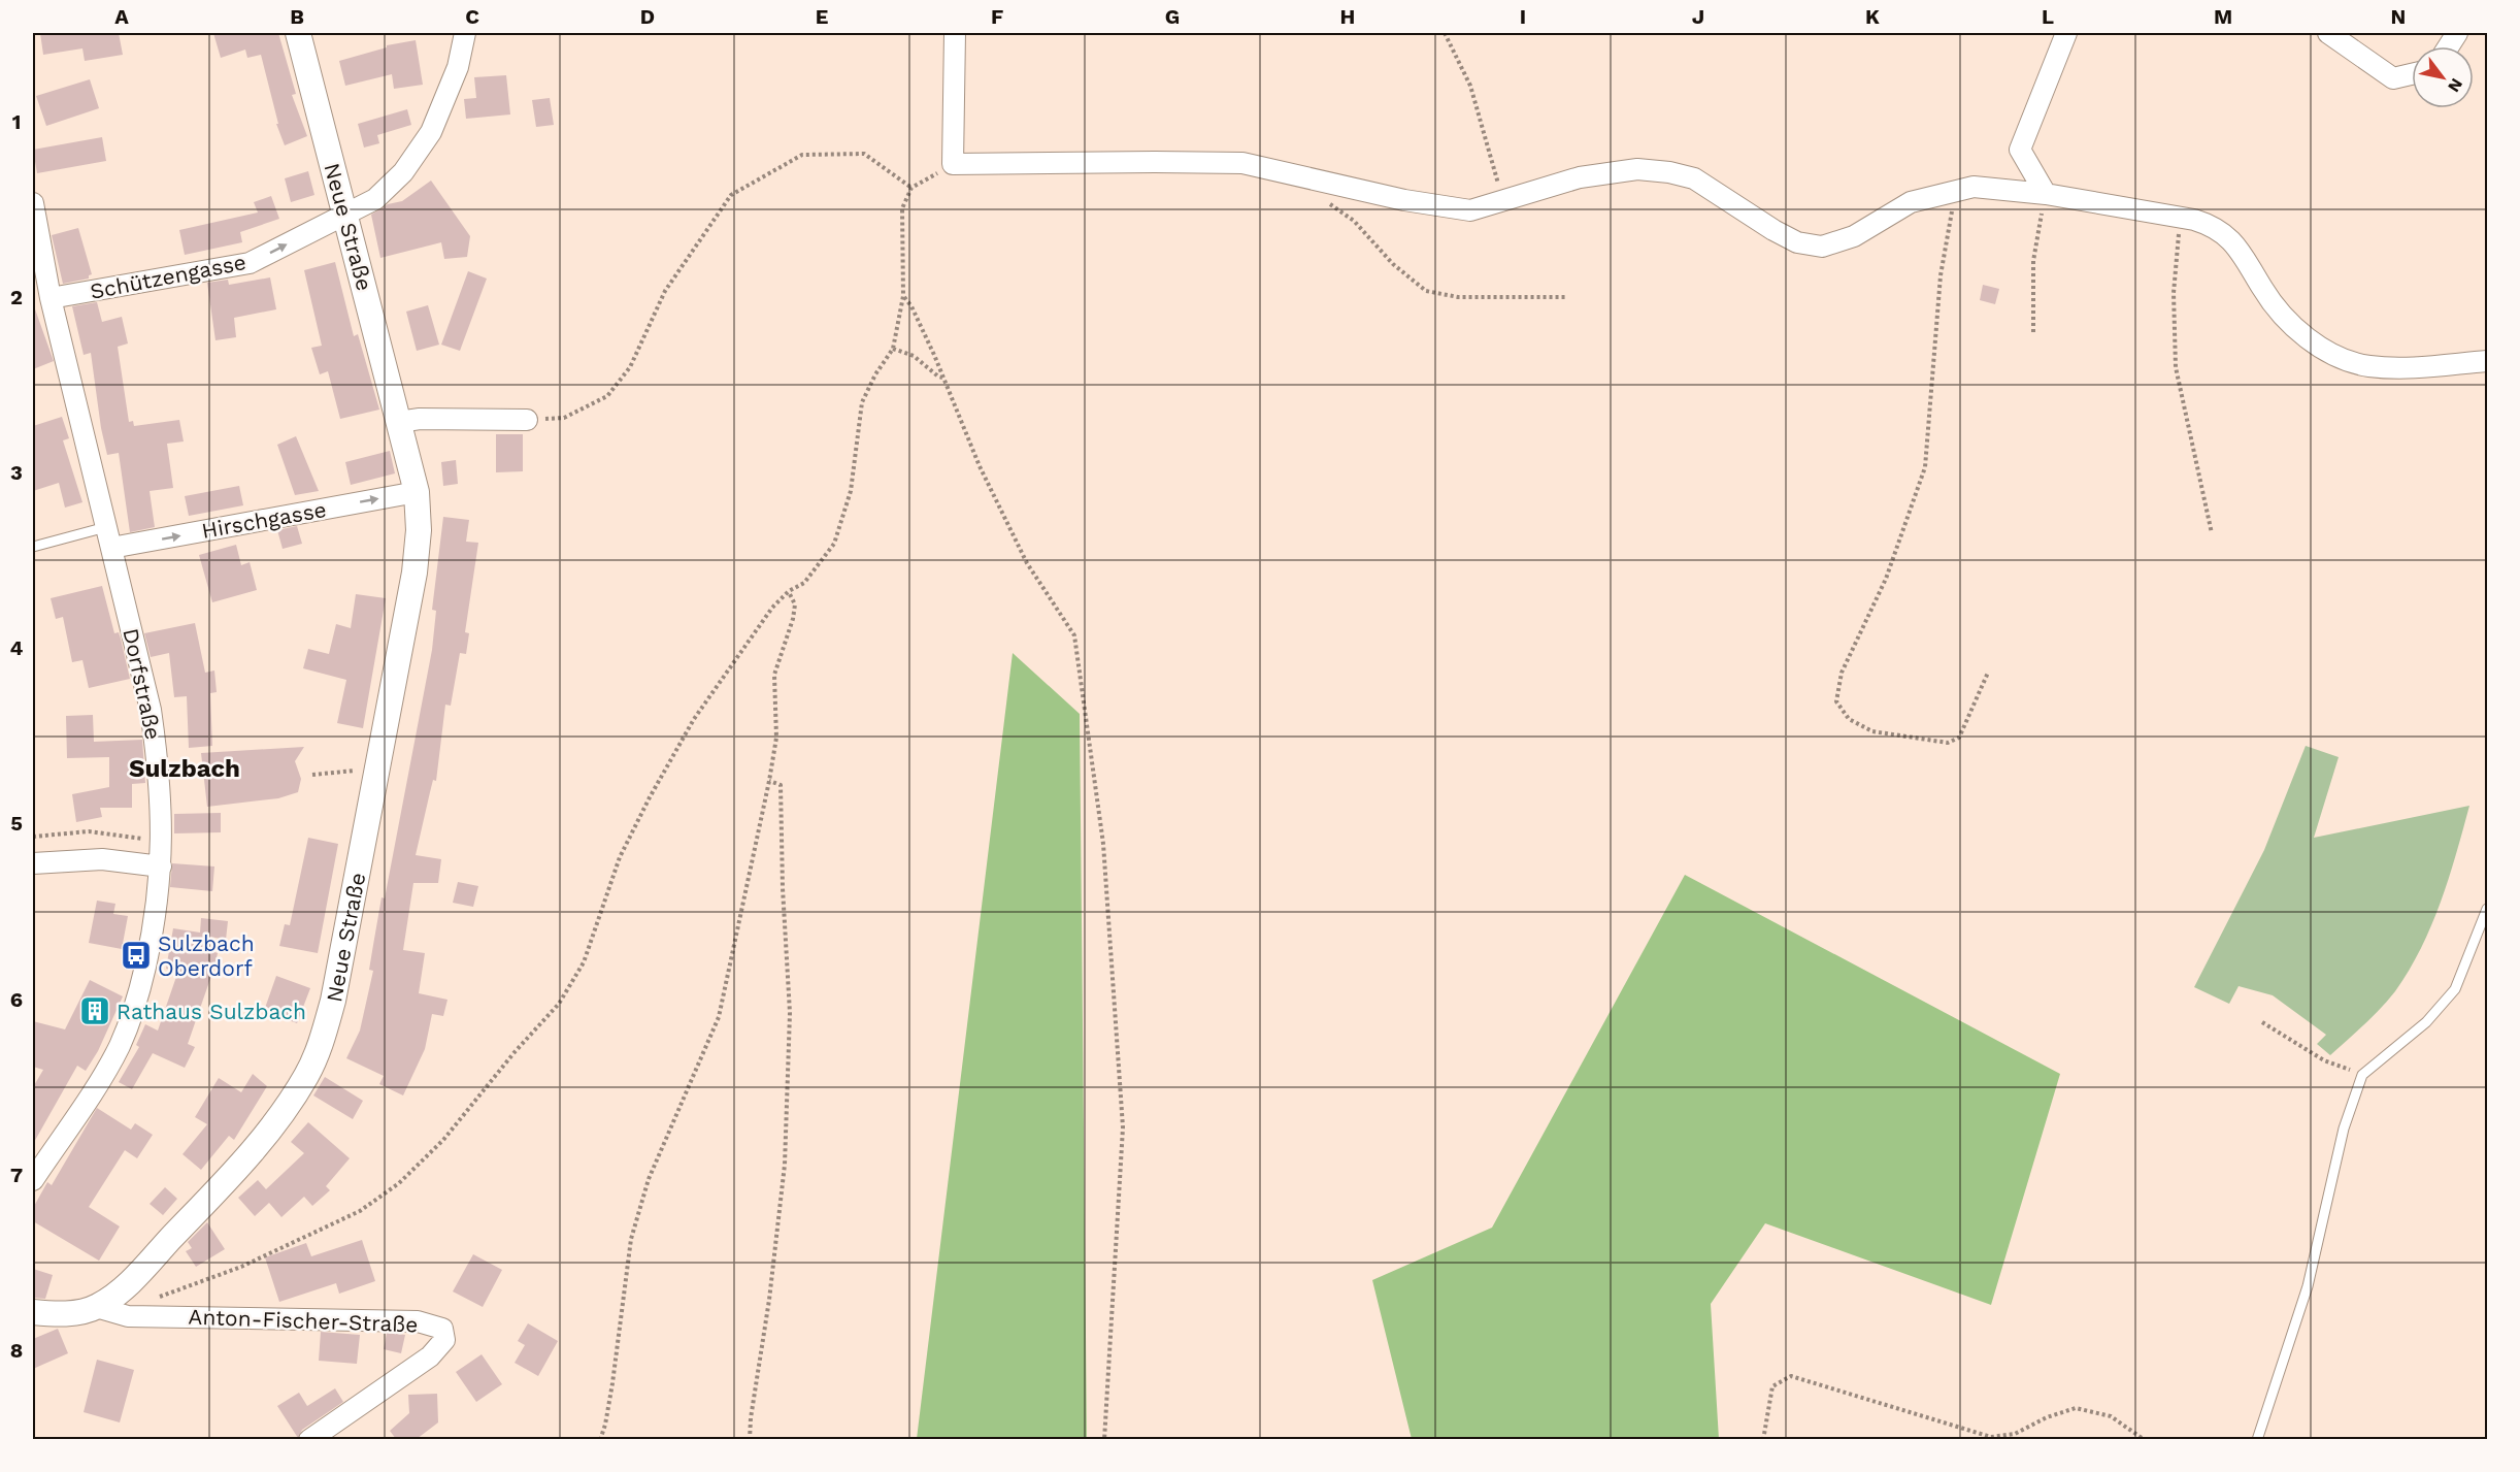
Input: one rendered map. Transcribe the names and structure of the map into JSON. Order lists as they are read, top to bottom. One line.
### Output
{"streets":{"street":["Neue Straße","Schützengasse","Hirschgasse","Dorfstraße","Anton-Fischer-Straße"]},"crossings":[["Neue Straße","Schützengasse"],["Neue Straße","Hirschgasse"],["Neue Straße","Anton-Fischer-Straße"],["Schützengasse","Dorfstraße"],["Hirschgasse","Dorfstraße"]],"one_way":["Schützengasse","Hirschgasse"],"districts":["Sulzbach"],"places":{"bus stop":["Sulzbach Oberdorf"],"building":["Rathaus Sulzbach"]},"north":"bottom right","grid":{"columns":["A","B","C","D","E","F","G","H","I","J","K","L","M","N"],"rows":["1","2","3","4","5","6","7","8"]}}
